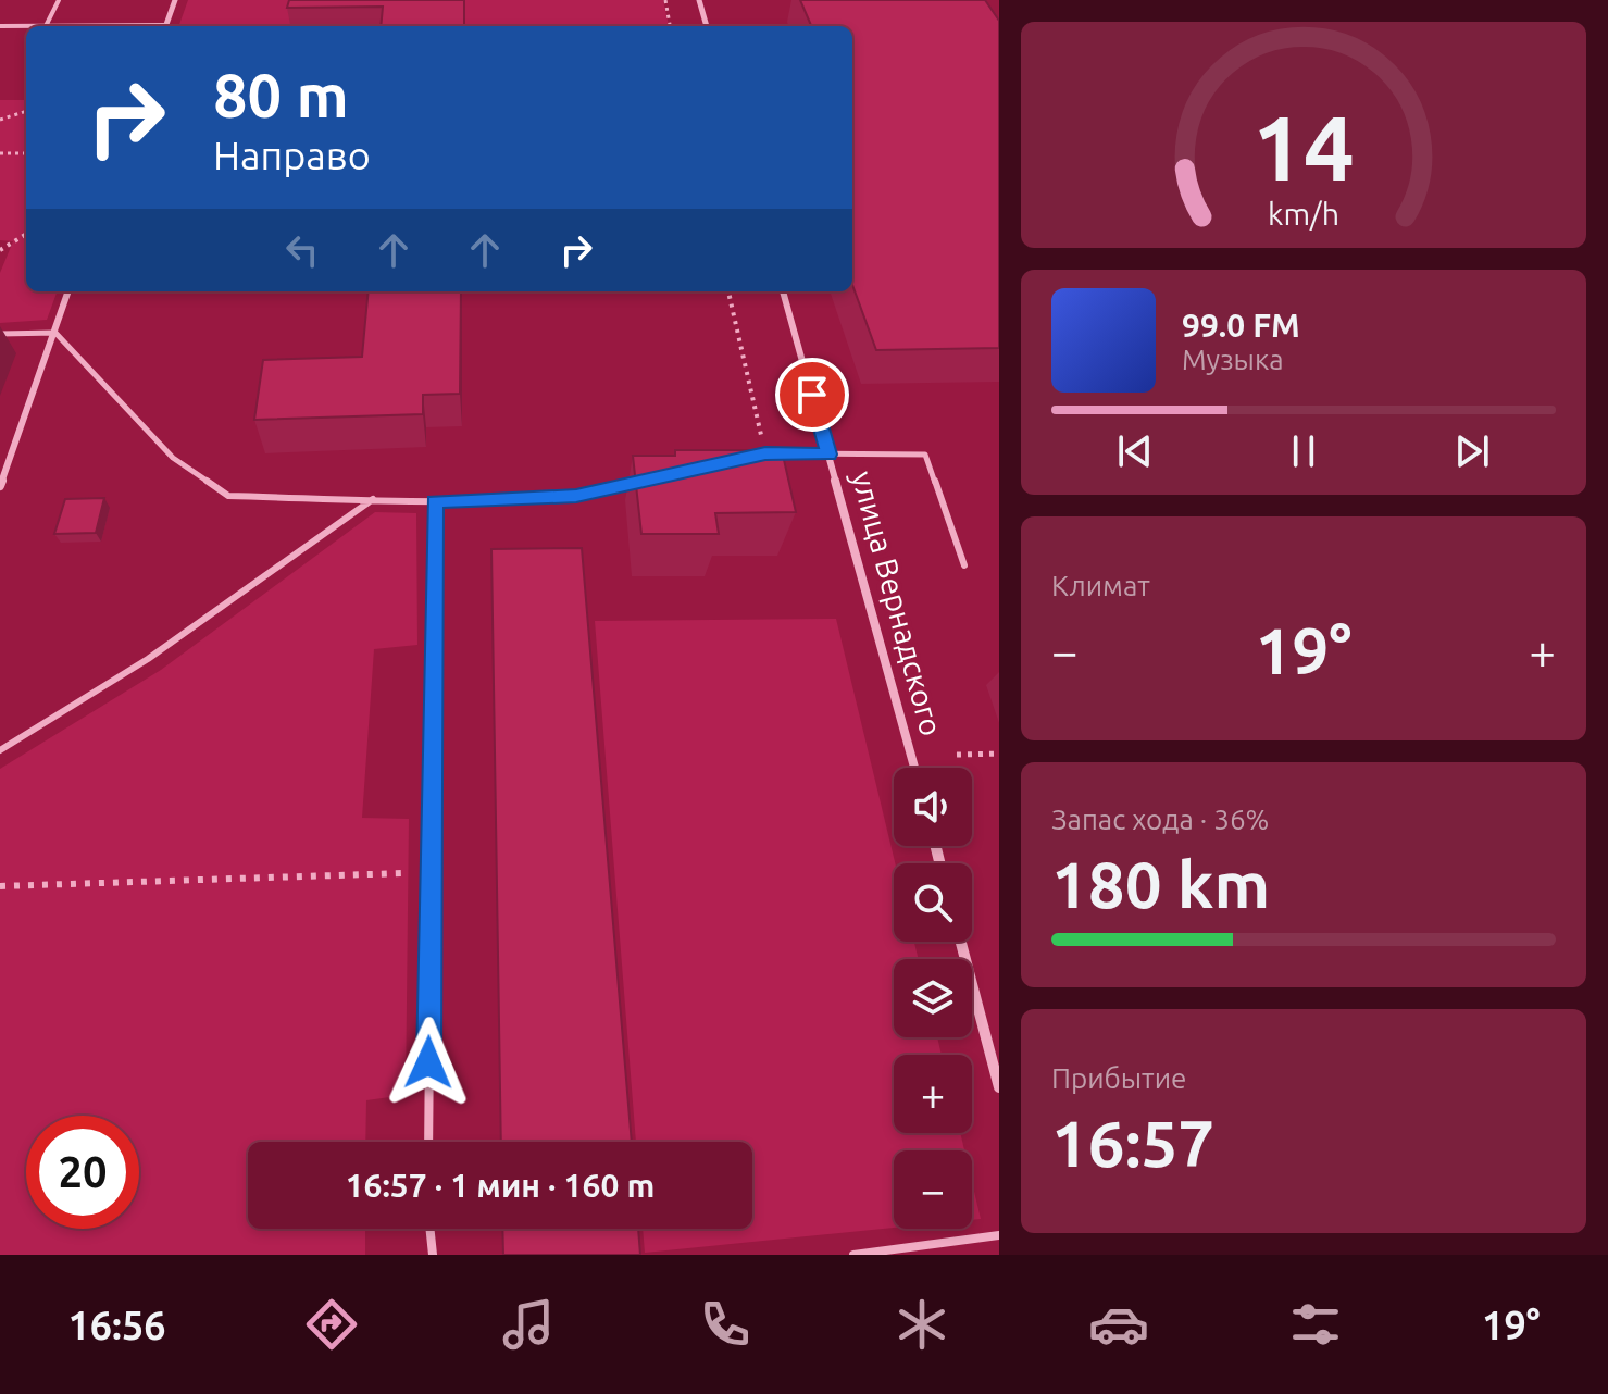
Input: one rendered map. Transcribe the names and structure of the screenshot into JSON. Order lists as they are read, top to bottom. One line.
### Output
{"streets":{"street":["улица Вернадского"]},"page":{"turn":["80 m","Направо"],"song":["99.0 FM","Музыка"],"tile":["Климат",["Запас хода · 36%","180 km"],["Прибытие","16:57"]],"heat":["−","19°","+"],"map_buttons":["+","−"],"limit":"20","trip":"16:57 · 1 мин · 160 m","tabs":["16:56","19°"],"gauge":["14","km/h"]}}
